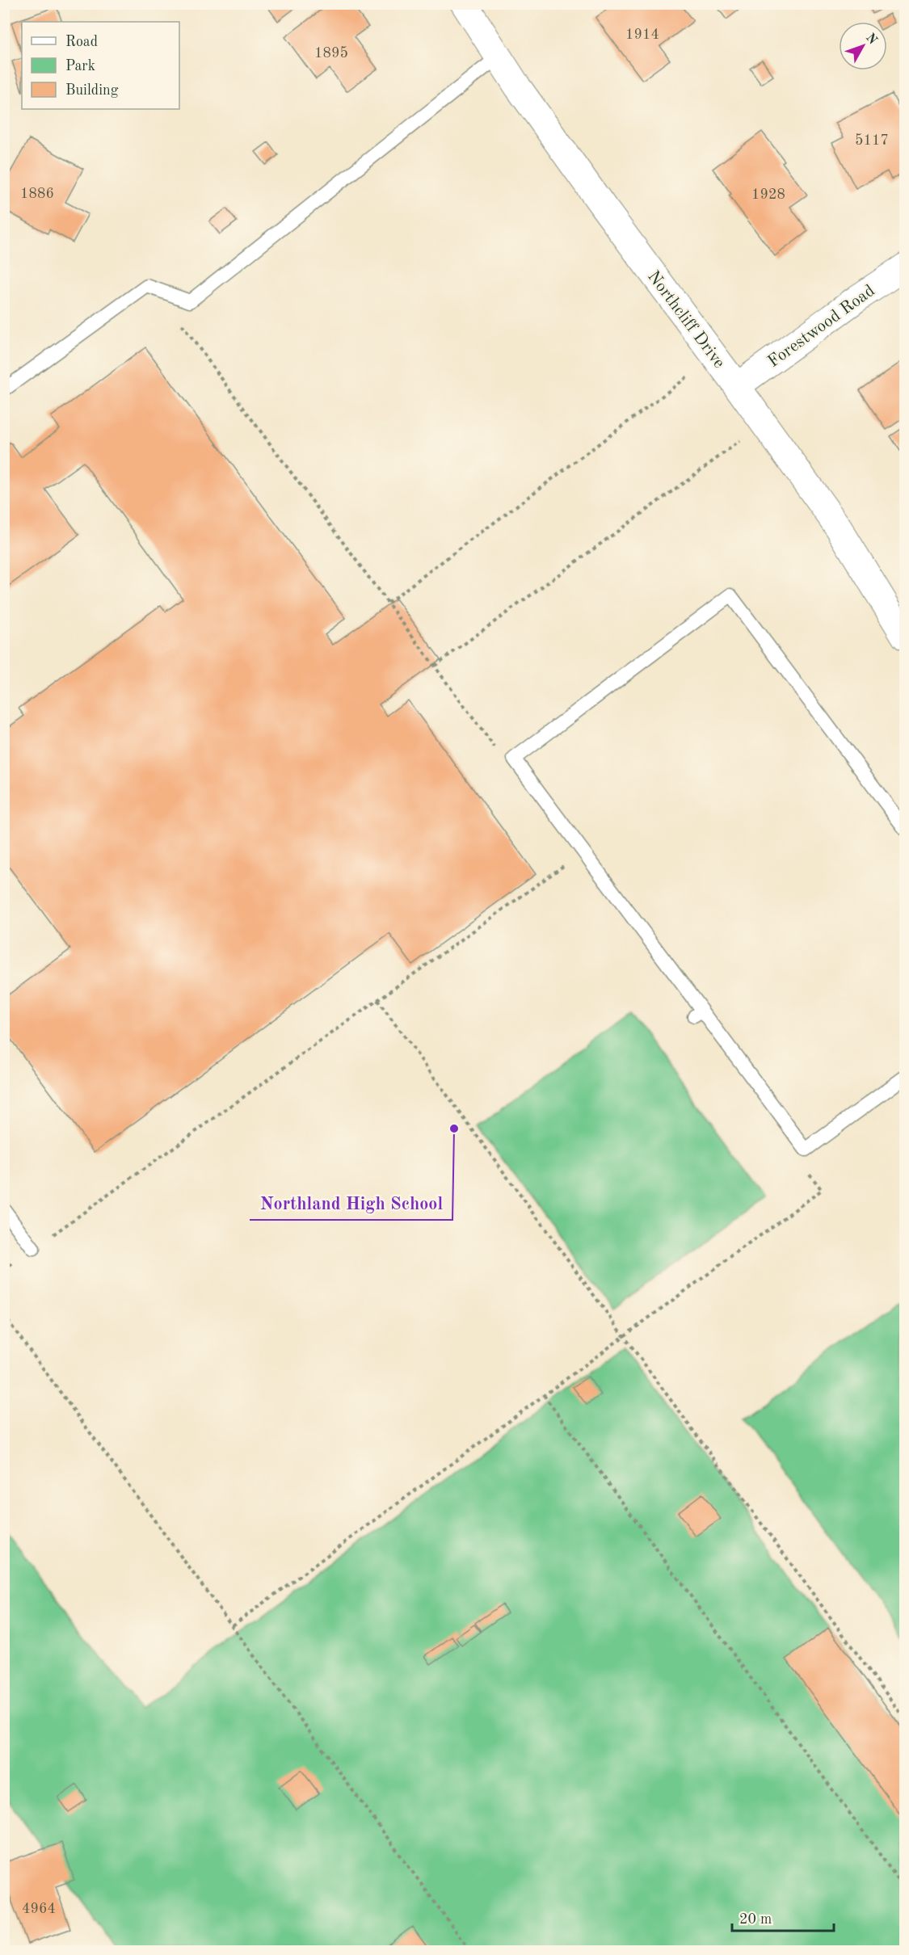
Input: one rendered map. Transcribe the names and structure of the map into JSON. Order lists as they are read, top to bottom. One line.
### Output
{"streets":{"street":["Northcliff Drive","Forestwood Road"]},"crossings":[["Northcliff Drive","Forestwood Road"]],"places":["Northland High School"],"house_numbers":["1914","1895","5117","1886","1928","4964"],"legend":["Road","Park","Building"],"scale_bar":"20 m","north":"top right"}
